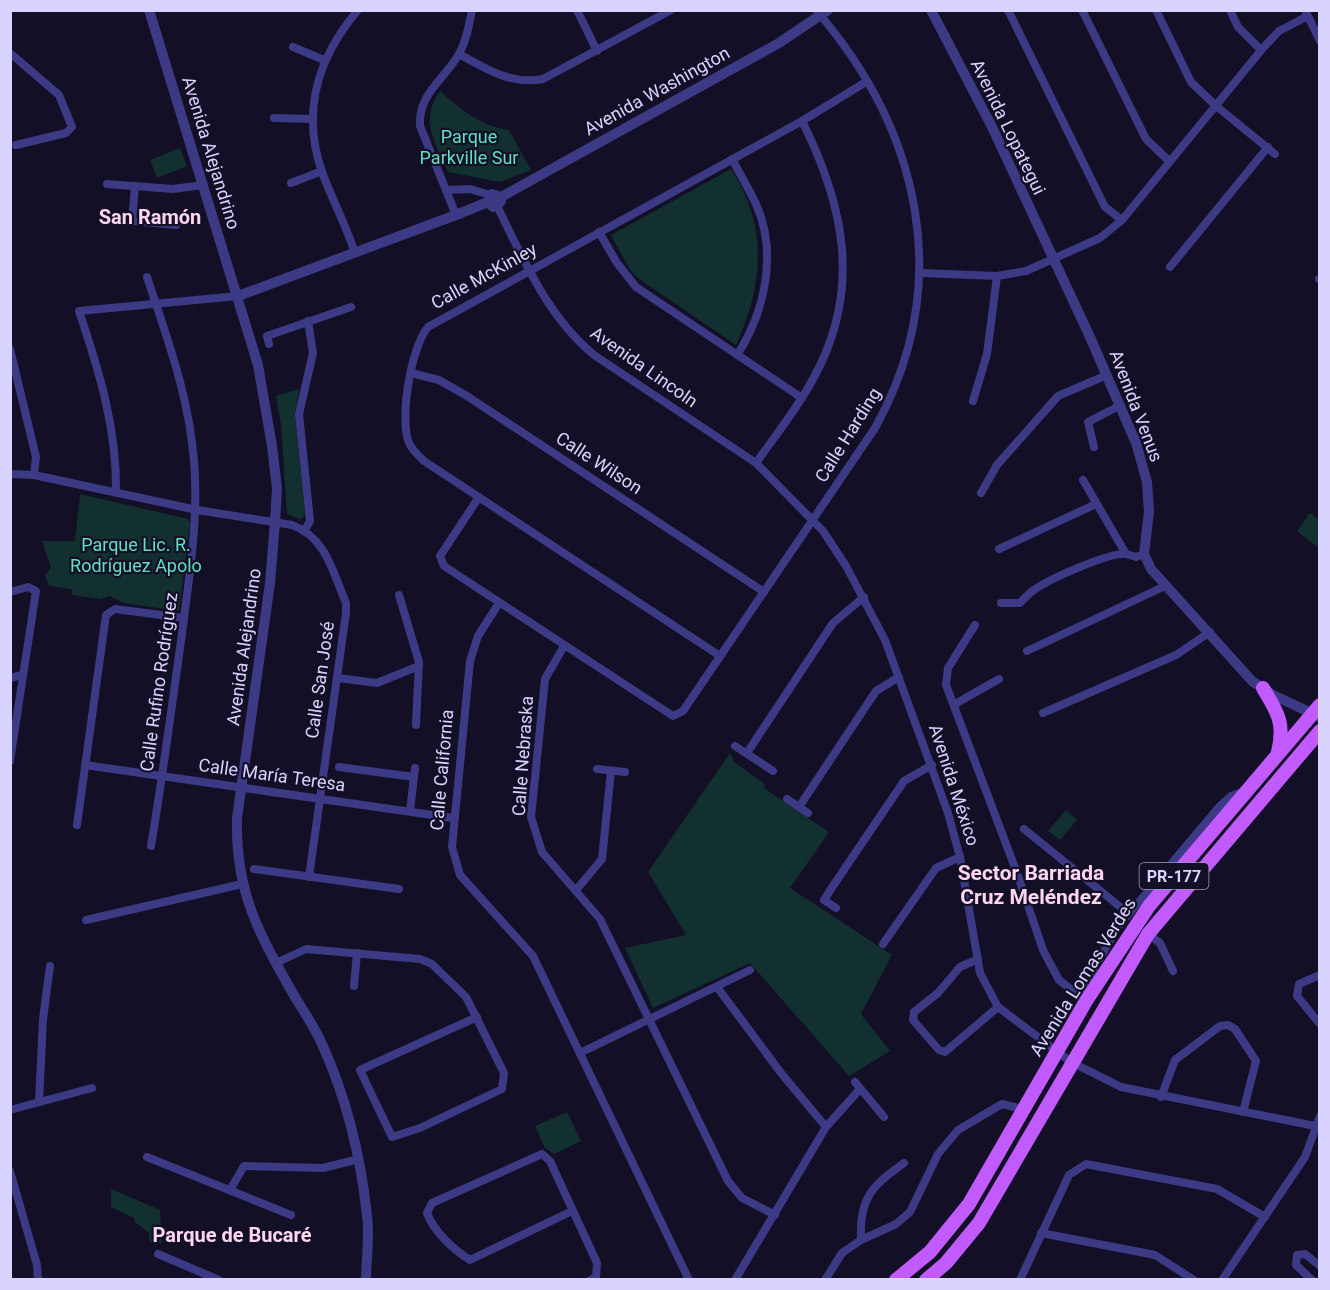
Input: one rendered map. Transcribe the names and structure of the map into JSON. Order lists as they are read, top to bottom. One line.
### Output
{"streets":{"main road":["PR-177","Avenida Lomas Verdes"],"street":["Avenida Washington","Avenida Lopategui","Avenida Alejandrino","Calle McKinley","Avenida Lincoln","Avenida Venus","Calle Harding","Calle Wilson","Calle San José","Calle Rufino Rodríguez","Calle Nebraska","Calle California","Calle María Teresa","Avenida México"]},"crossings":[["Avenida Washington","Avenida Alejandrino"],["Avenida Washington","Avenida Lincoln"],["Avenida Washington","Calle Harding"],["Avenida Lopategui","Avenida Venus"],["Avenida Alejandrino","Calle María Teresa"],["Calle McKinley","Avenida Lincoln"],["Calle McKinley","Calle Harding"],["Calle McKinley","Calle Wilson"],["Avenida Lincoln","Calle Harding"],["Avenida Lincoln","Avenida México"],["Calle Harding","Calle Wilson"],["Calle Harding","Calle Nebraska"],["Calle Harding","Avenida México"],["Calle San José","Calle María Teresa"],["Calle Rufino Rodríguez","Calle María Teresa"],["Calle California","Calle María Teresa"],["Avenida México","Avenida Lomas Verdes"]],"districts":["San Ramón","Sector Barriada Cruz Meléndez","Parque de Bucaré"],"parks":["Parque Parkville Sur","Parque Lic. R. Rodríguez Apolo"]}
